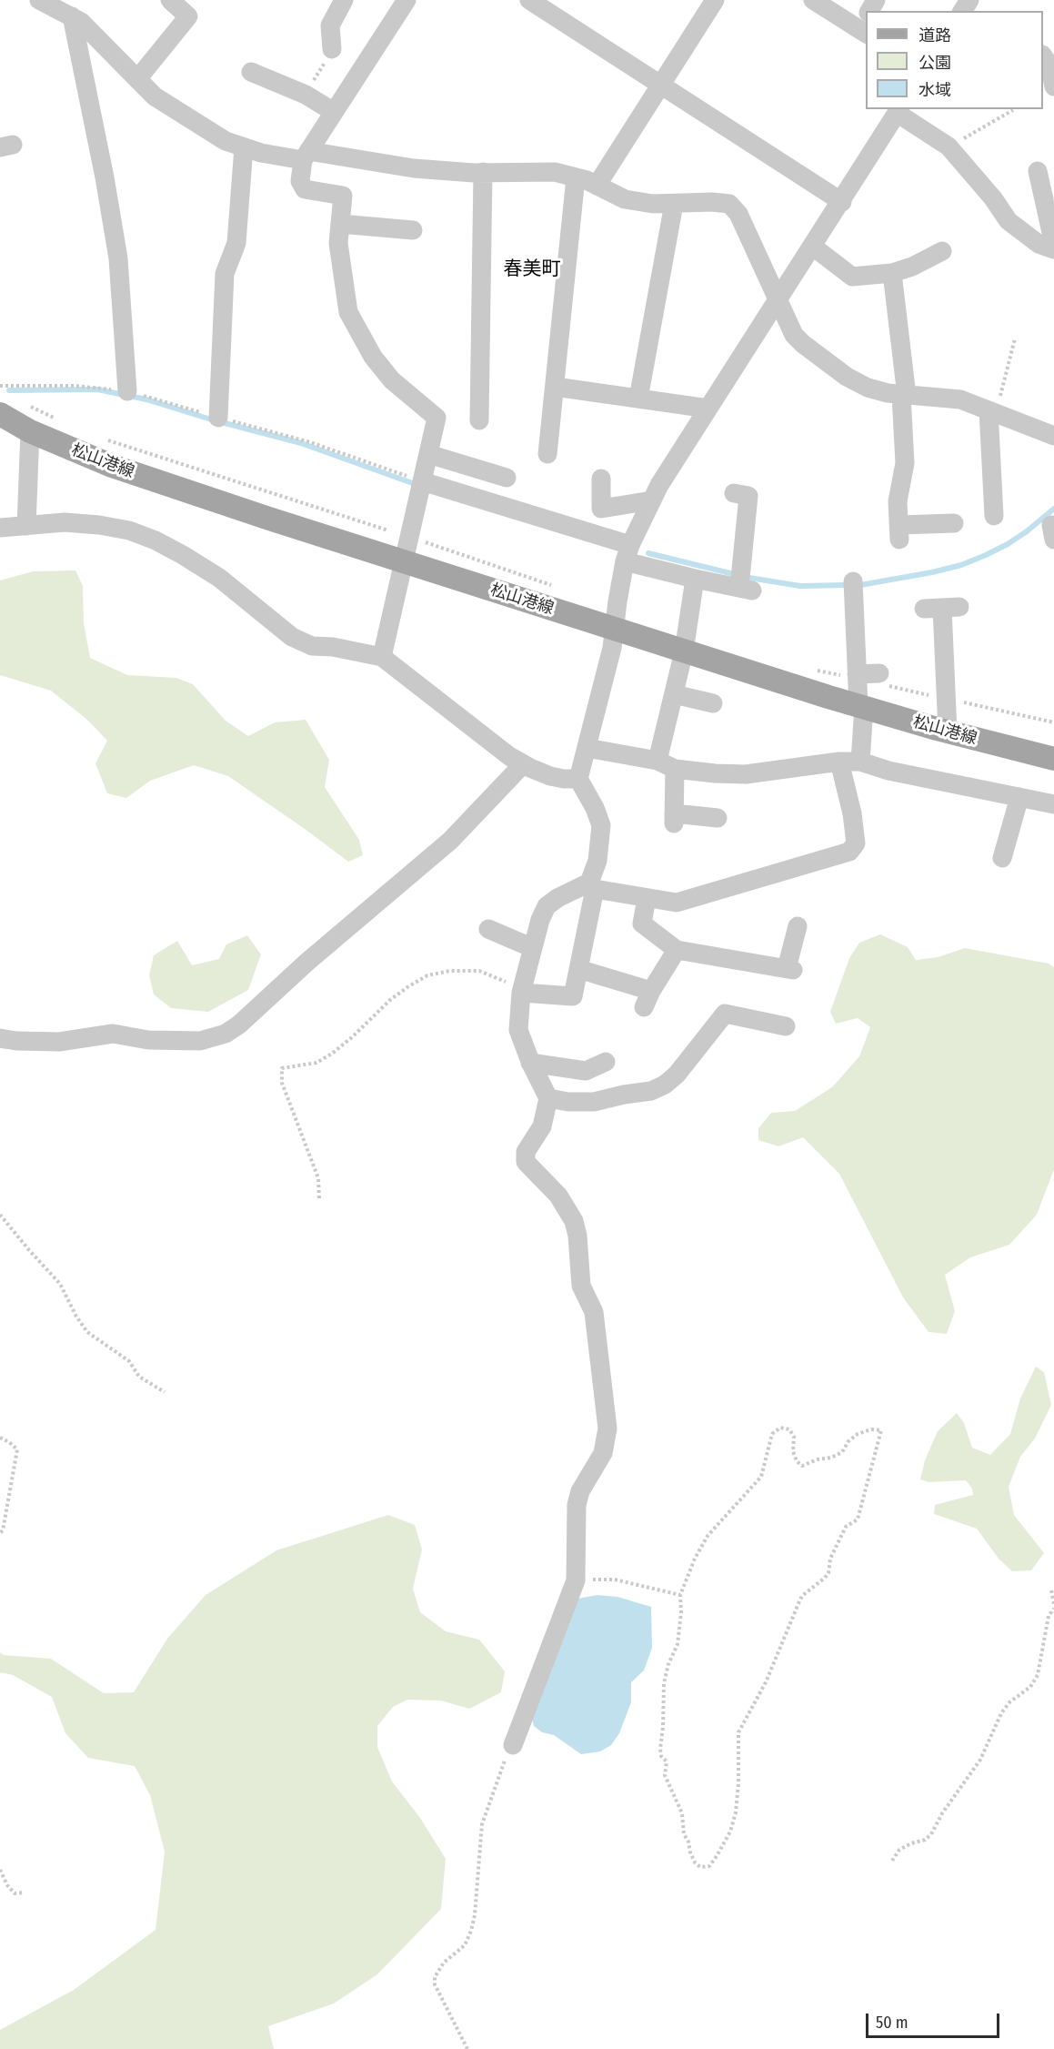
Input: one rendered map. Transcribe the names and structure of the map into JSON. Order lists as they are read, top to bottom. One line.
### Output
{"streets":{"main road":["松山港線"]},"districts":["春美町"],"legend":["道路","公園","水域"],"scale_bar":"50 m"}
